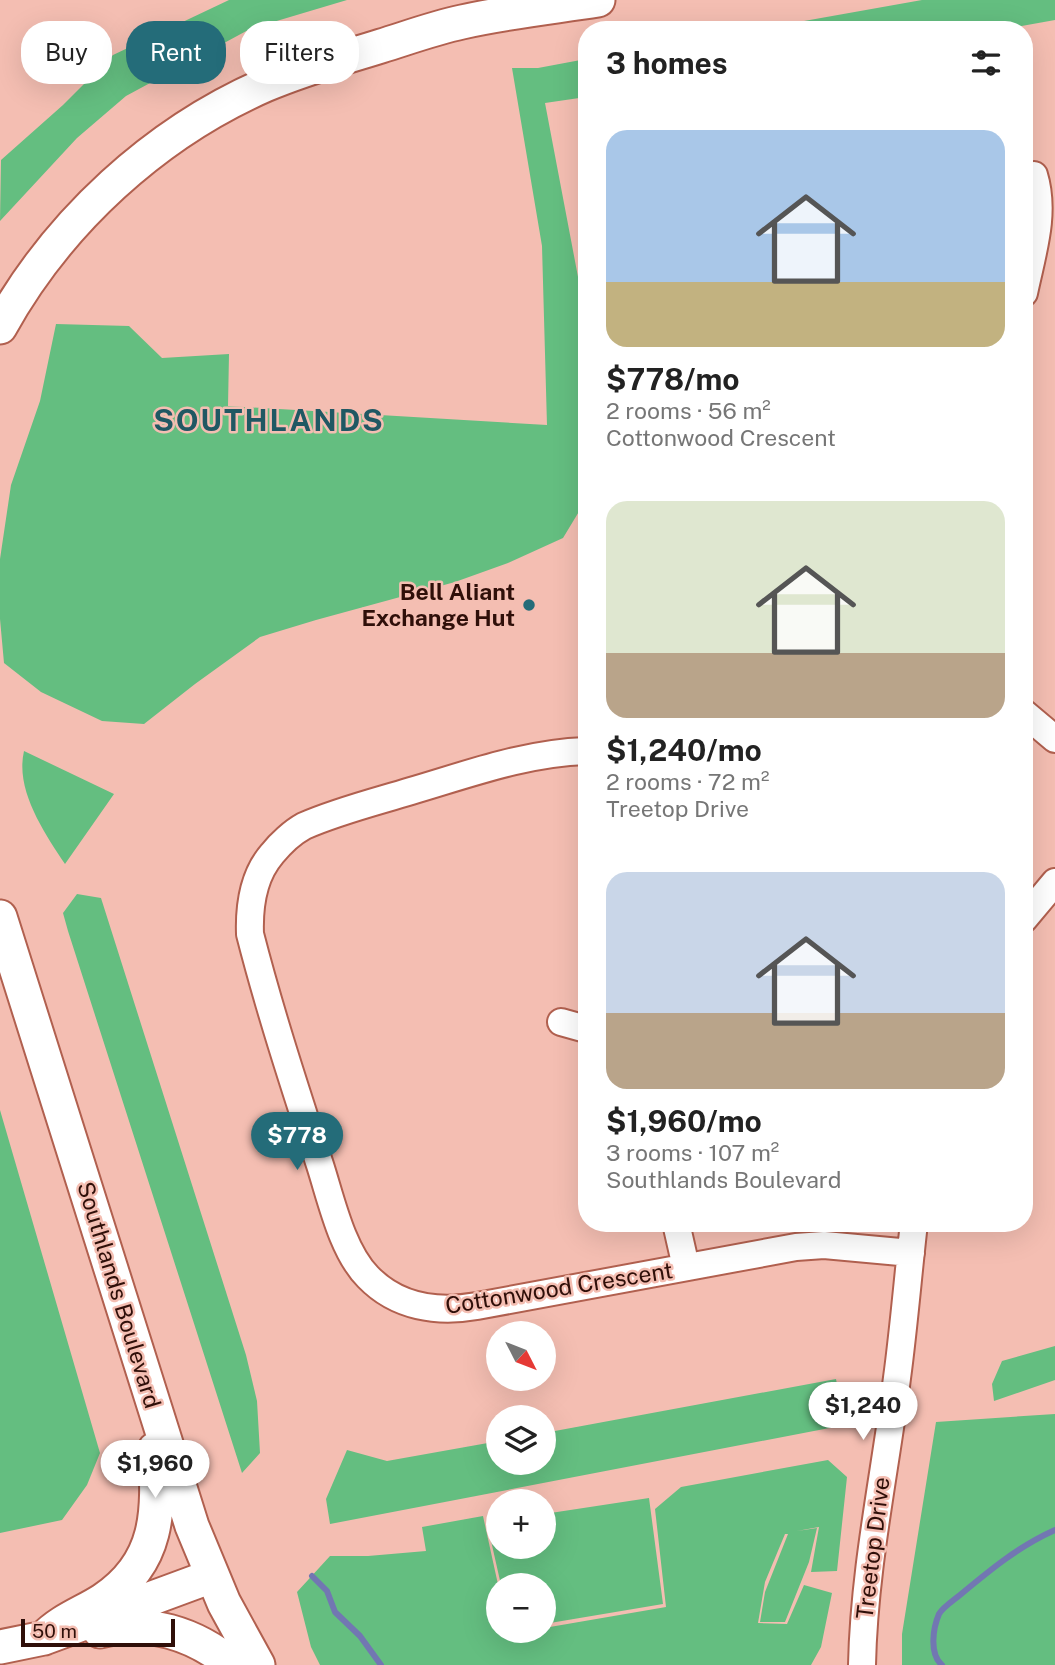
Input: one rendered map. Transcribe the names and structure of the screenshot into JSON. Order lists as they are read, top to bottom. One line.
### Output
{"streets":{"main road":["Southlands Boulevard"],"street":["Cottonwood Crescent","Treetop Drive"]},"crossings":[["Cottonwood Crescent","Treetop Drive"]],"districts":["SOUTHLANDS"],"places":["Bell Aliant Exchange Hut"],"scale_bar":"50 m","north":"bottom right","page":{"chip":["Buy","Rent","Filters"],"heading":"3 homes","list":[{"name":"$778/mo","note":"2 rooms · 56 m² · Cottonwood Crescent"},{"name":"$1,240/mo","note":"2 rooms · 72 m² · Treetop Drive"},{"name":"$1,960/mo","note":"3 rooms · 107 m² · Southlands Boulevard"}],"price":["$778","$1,240","$1,960"],"map_buttons":["+","−"],"scale":"50 m"}}
